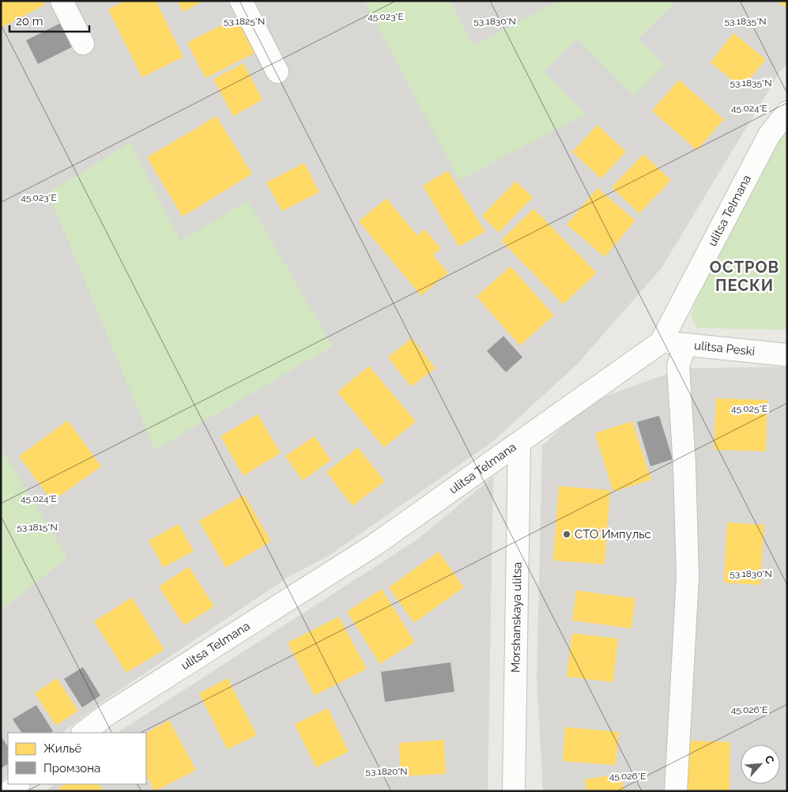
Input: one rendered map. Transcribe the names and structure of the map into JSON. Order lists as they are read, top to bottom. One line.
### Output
{"streets":{"street":["ulitsa Telmana","ulitsa Peski","Morshanskaya ulitsa"]},"crossings":[["ulitsa Telmana","ulitsa Peski"],["ulitsa Telmana","Morshanskaya ulitsa"]],"districts":["ОСТРОВ ПЕСКИ"],"places":["СТО Импульс"],"legend":["Жильё","Промзона"],"scale_bar":"20 m","north":"top right","coordinates":["45.023°E","53.1825°N","53.1830°N","53.1835°N","45.024°E","45.025°E","53.1815°N","45.026°E","53.1820°N"]}
